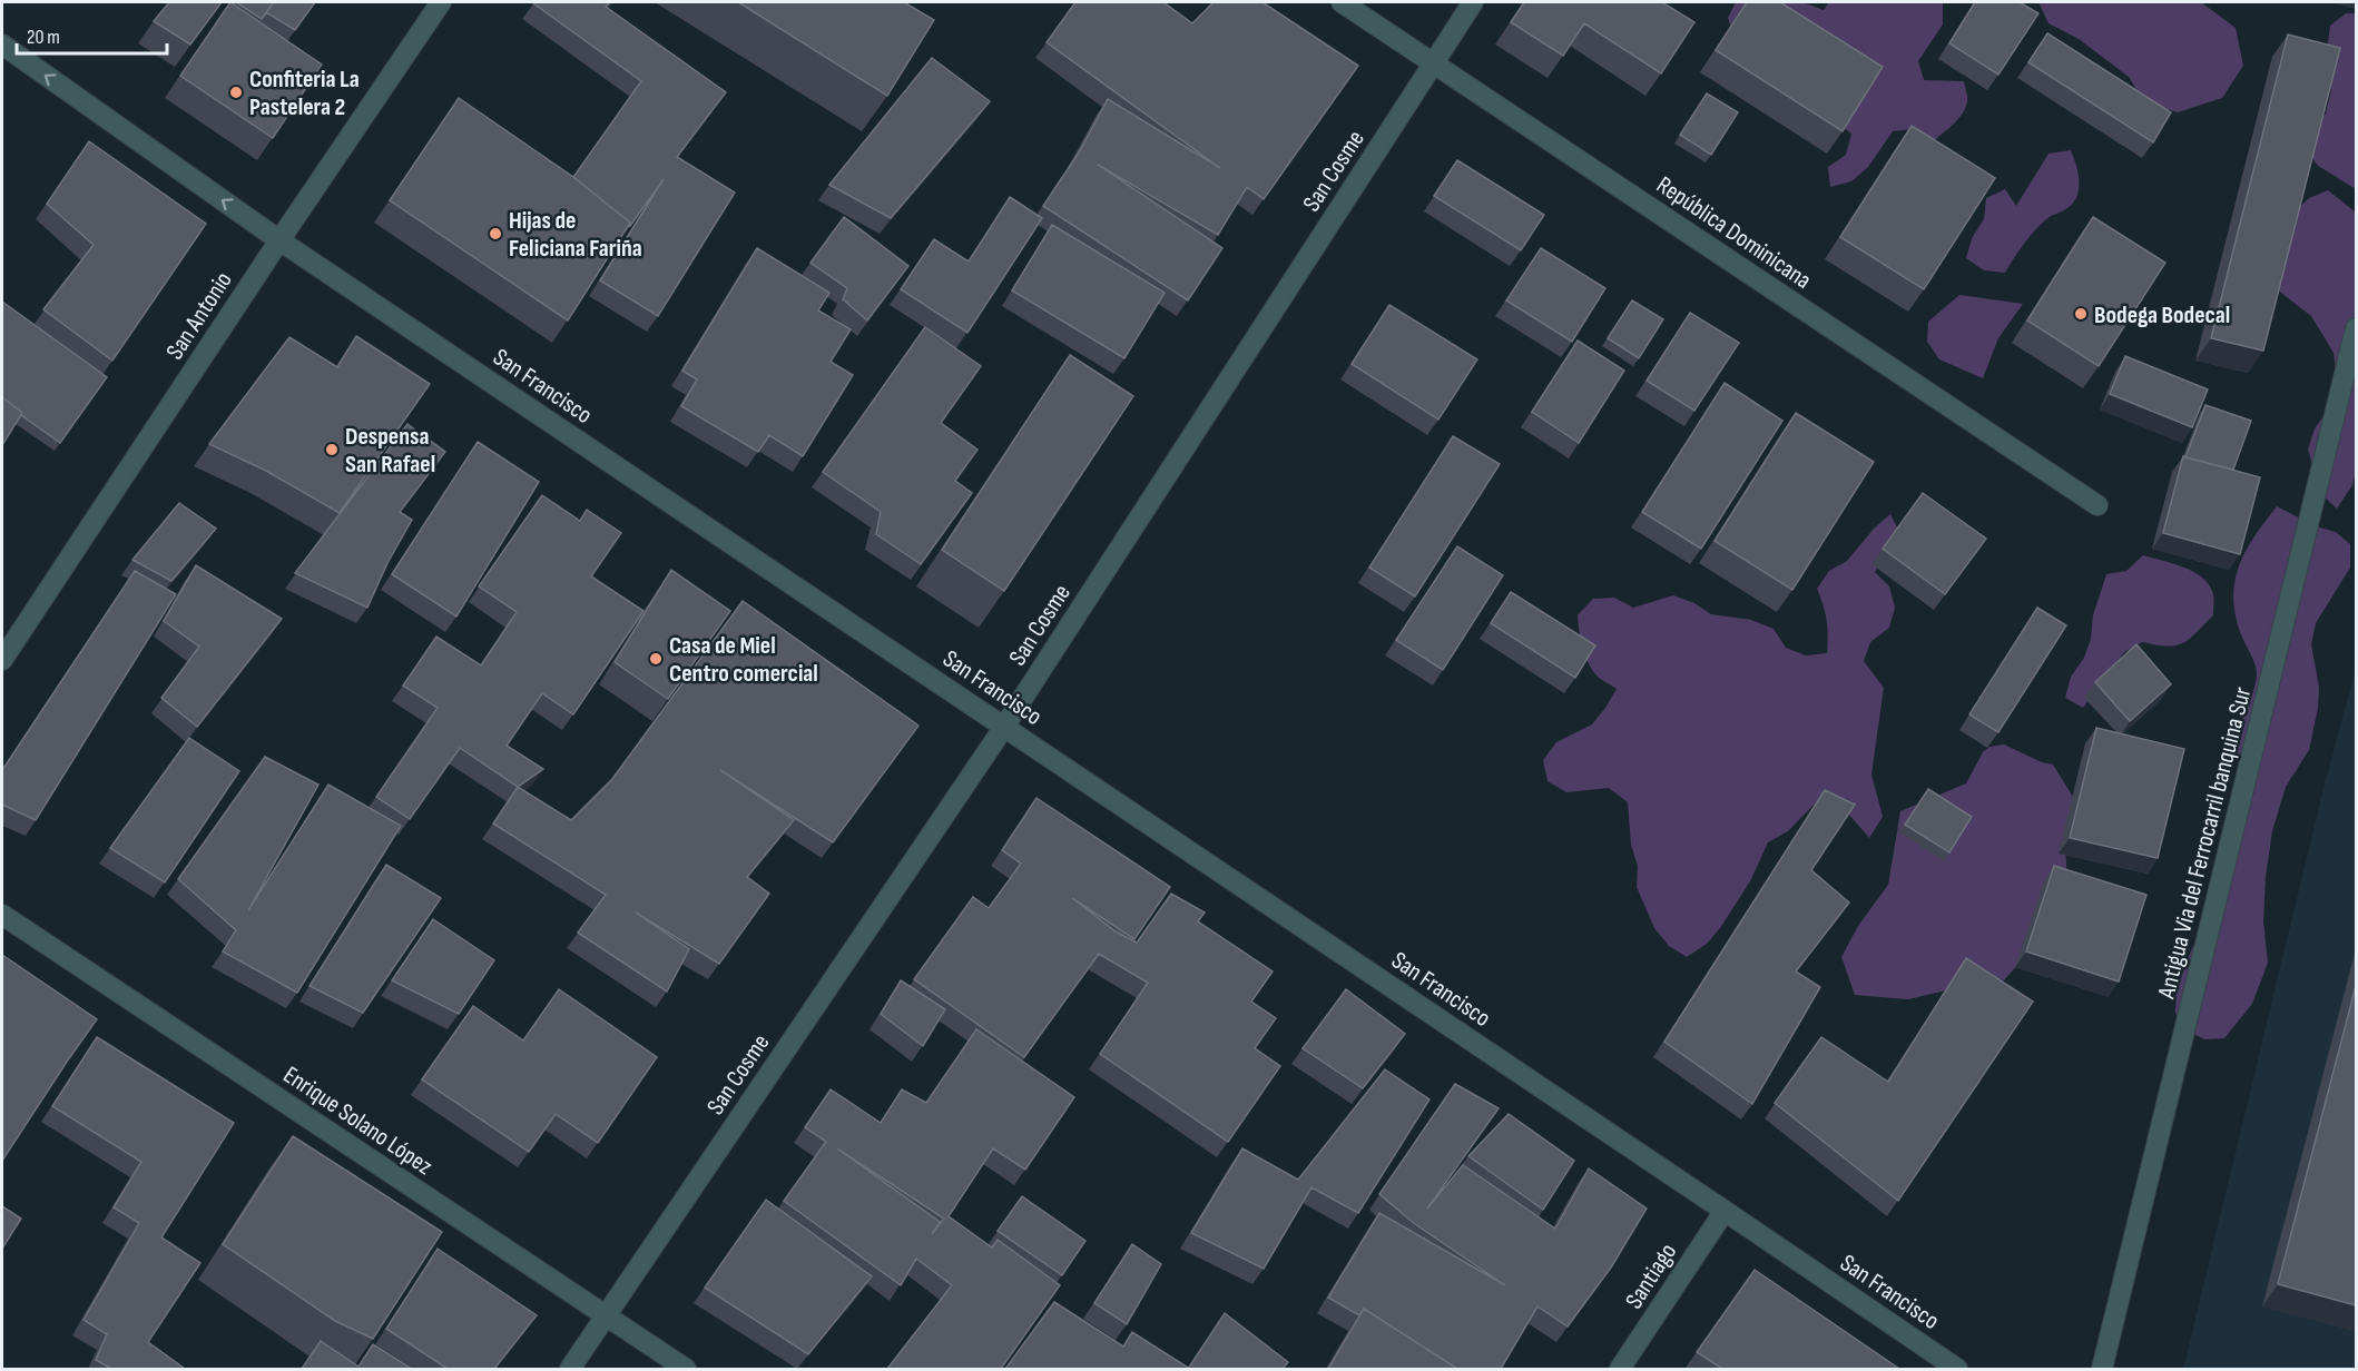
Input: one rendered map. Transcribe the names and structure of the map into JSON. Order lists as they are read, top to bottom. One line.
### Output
{"streets":{"street":["San Cosme","República Dominicana","San Antonio","San Francisco","Antigua Via del Ferrocarril banquina Sur","Enrique Solano López","Santiago"]},"crossings":[["San Cosme","República Dominicana"],["San Cosme","San Francisco"],["San Cosme","Enrique Solano López"],["San Antonio","San Francisco"],["San Francisco","Santiago"]],"places":["Confiteria La Pastelera 2","Hijas de Feliciana Fariña","Bodega Bodecal","Despensa San Rafael","Casa de Miel Centro comercial"],"scale_bar":"20 m"}
